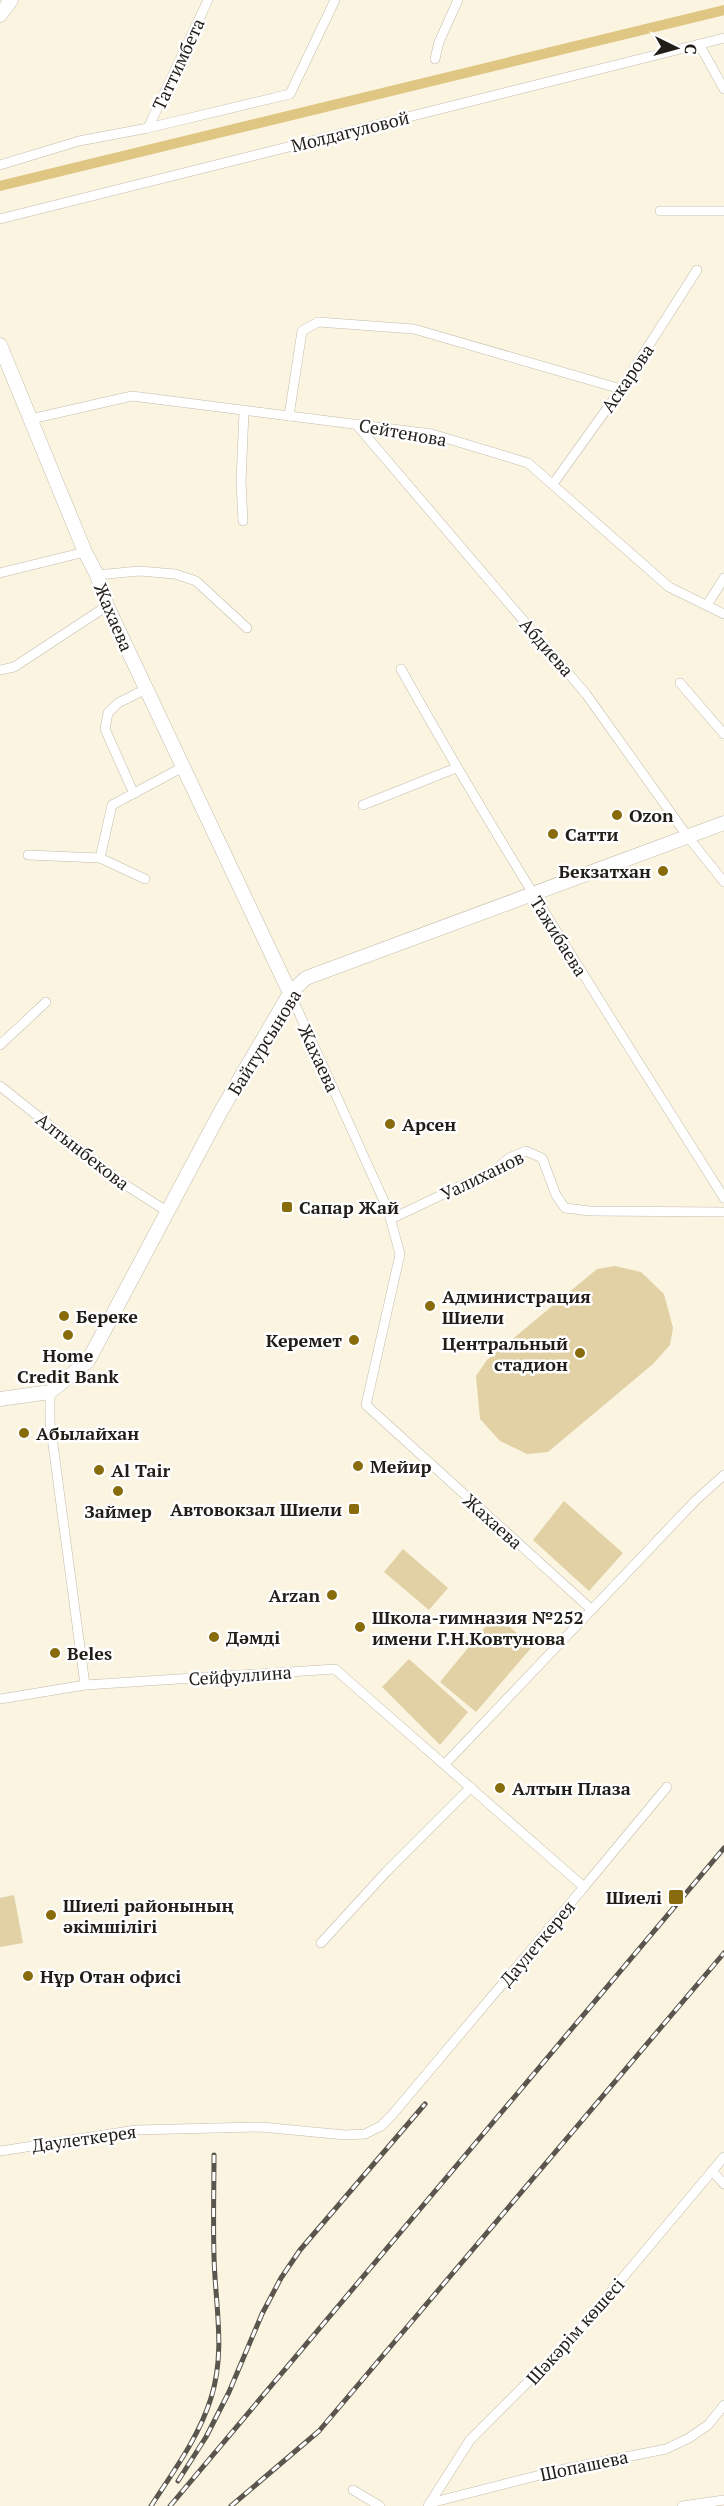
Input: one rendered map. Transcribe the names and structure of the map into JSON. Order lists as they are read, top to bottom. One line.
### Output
{"streets":{"main road":["Жахаева","Байтурсынова"],"street":["Таттимбета","Молдагуловой","Аскарова","Сейтенова","Абдиева","Тажибаева","Алтынбекова","Уалиханов","Сейфуллина","Даулеткерея","Шәкәрім көшесі","Шопашева"]},"crossings":[["Аскарова","Сейтенова"],["Сейтенова","Жахаева"],["Сейтенова","Абдиева"],["Жахаева","Байтурсынова"],["Жахаева","Уалиханов"],["Абдиева","Байтурсынова"],["Тажибаева","Байтурсынова"],["Байтурсынова","Алтынбекова"],["Сейфуллина","Даулеткерея"],["Шәкәрім көшесі","Шопашева"]],"places":{"other":["Ozon","Сатти","Бекзатхан","Арсен","Администрация Шиели","Береке","Home Credit Bank","Керемет","Центральный стадион","Абылайхан","Мейир","Al Tair","Займер","Arzan","Школа-гимназия №252 имени Г.Н.Ковтунова","Дәмді","Beles","Алтын Плаза","Шиелі районының әкімшілігі","Нұр Отан офисі"],"transit":["Сапар Жай","Автовокзал Шиели","Шиелі"]},"north":"right"}
